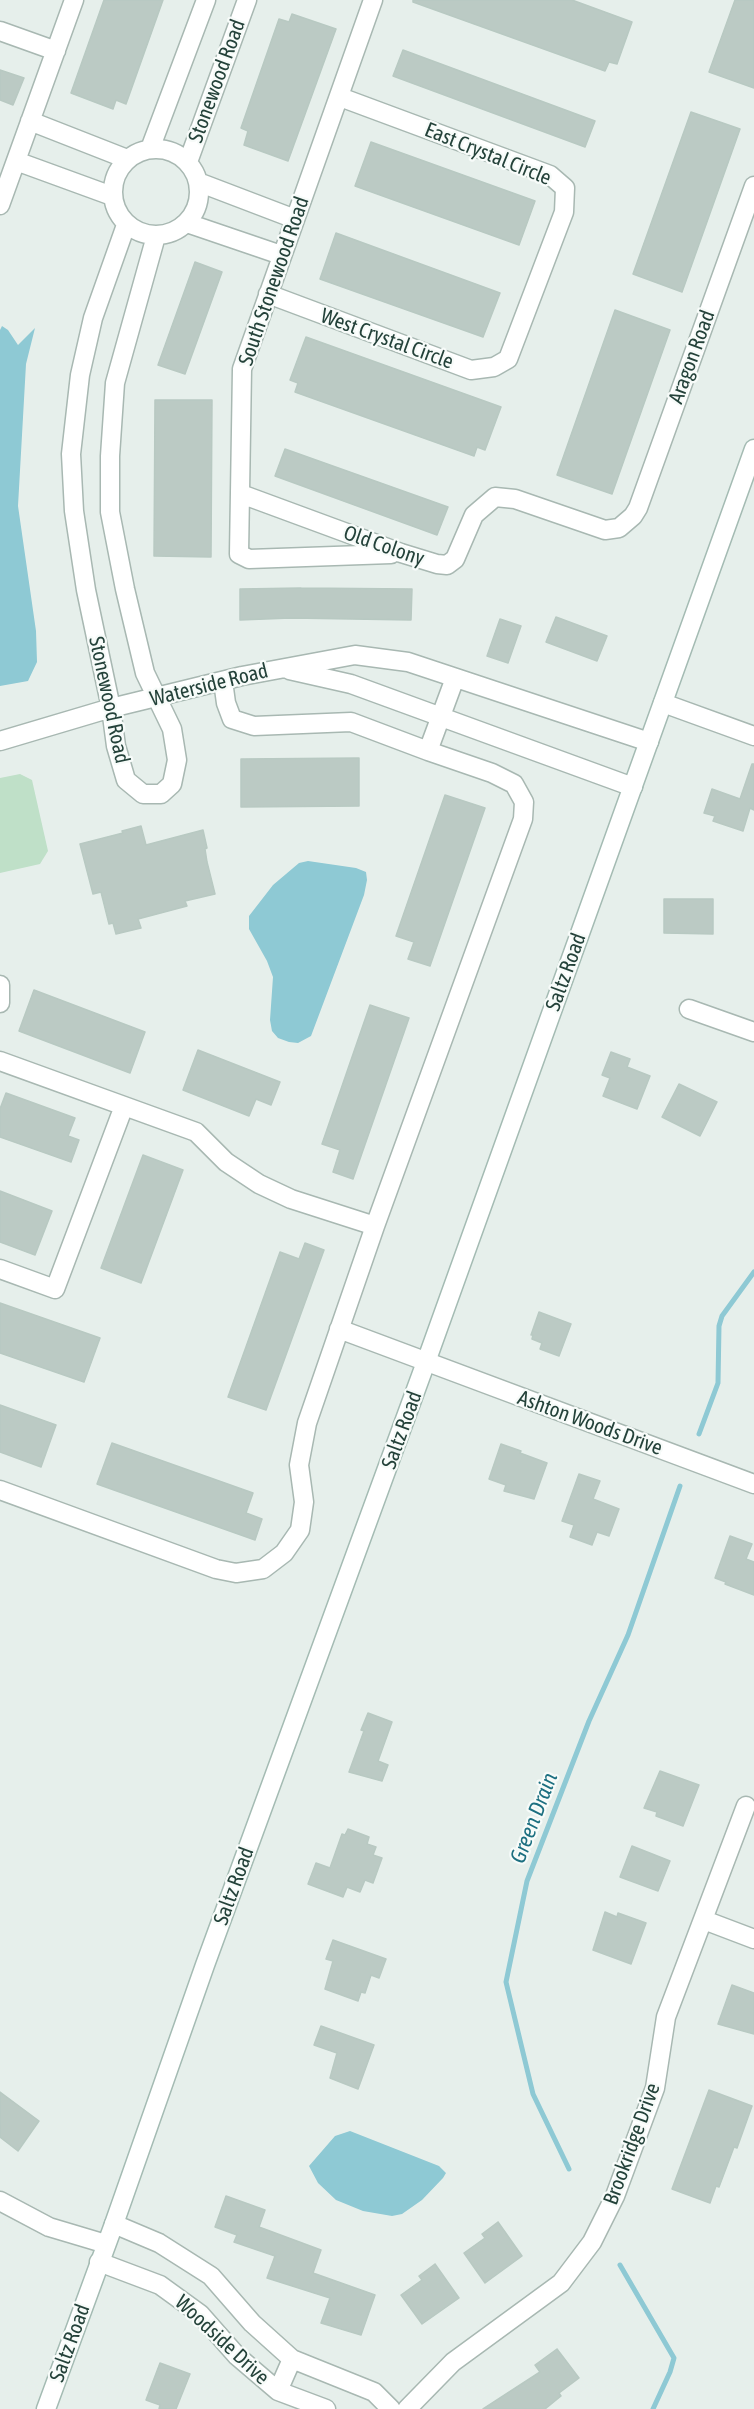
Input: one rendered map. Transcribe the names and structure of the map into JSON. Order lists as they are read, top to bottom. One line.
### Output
{"streets":{"street":["Stonewood Road","East Crystal Circle","South Stonewood Road","West Crystal Circle","Aragon Road","Old Colony","Waterside Road","Saltz Road","Ashton Woods Drive","Brookridge Drive","Woodside Drive"]},"crossings":[["Stonewood Road","Waterside Road"],["East Crystal Circle","South Stonewood Road"],["East Crystal Circle","West Crystal Circle"],["South Stonewood Road","West Crystal Circle"],["South Stonewood Road","Old Colony"],["Aragon Road","Old Colony"],["Waterside Road","Saltz Road"],["Saltz Road","Ashton Woods Drive"],["Saltz Road","Woodside Drive"]],"water":["Green Drain"]}
